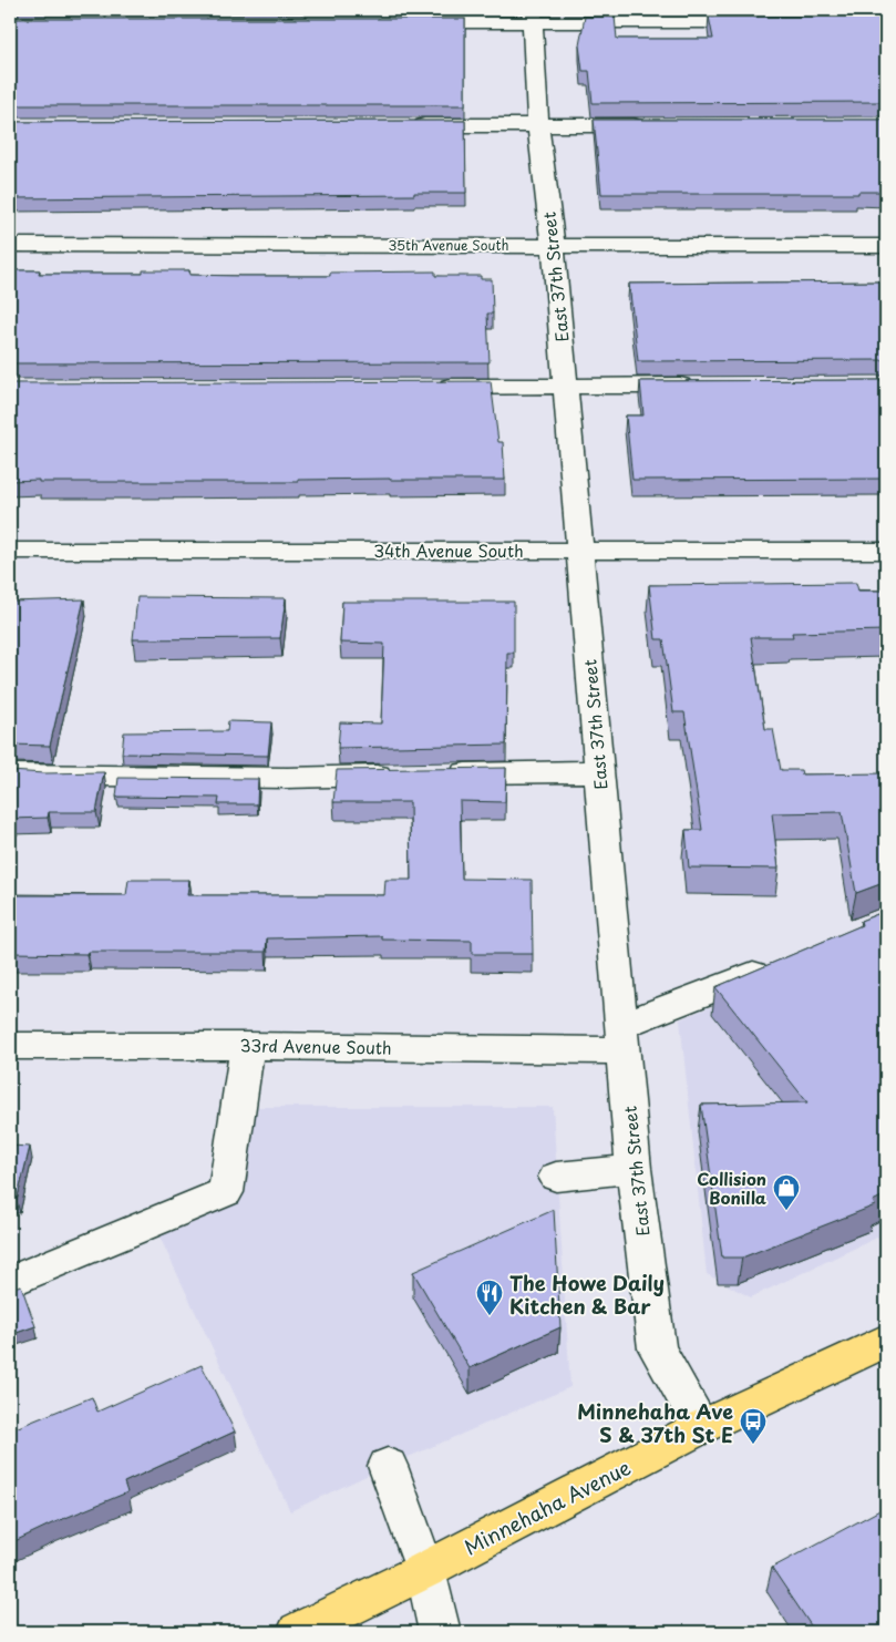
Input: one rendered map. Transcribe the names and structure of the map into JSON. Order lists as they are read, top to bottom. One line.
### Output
{"streets":{"main road":["Minnehaha Avenue"],"street":["35th Avenue South","East 37th Street","34th Avenue South","33rd Avenue South"]},"crossings":[["35th Avenue South","East 37th Street"],["East 37th Street","34th Avenue South"],["East 37th Street","33rd Avenue South"],["East 37th Street","Minnehaha Avenue"]],"places":{"shop":["Collision Bonilla"],"restaurant":["The Howe Daily Kitchen & Bar"],"bus stop":["Minnehaha Ave S & 37th St E"]}}
